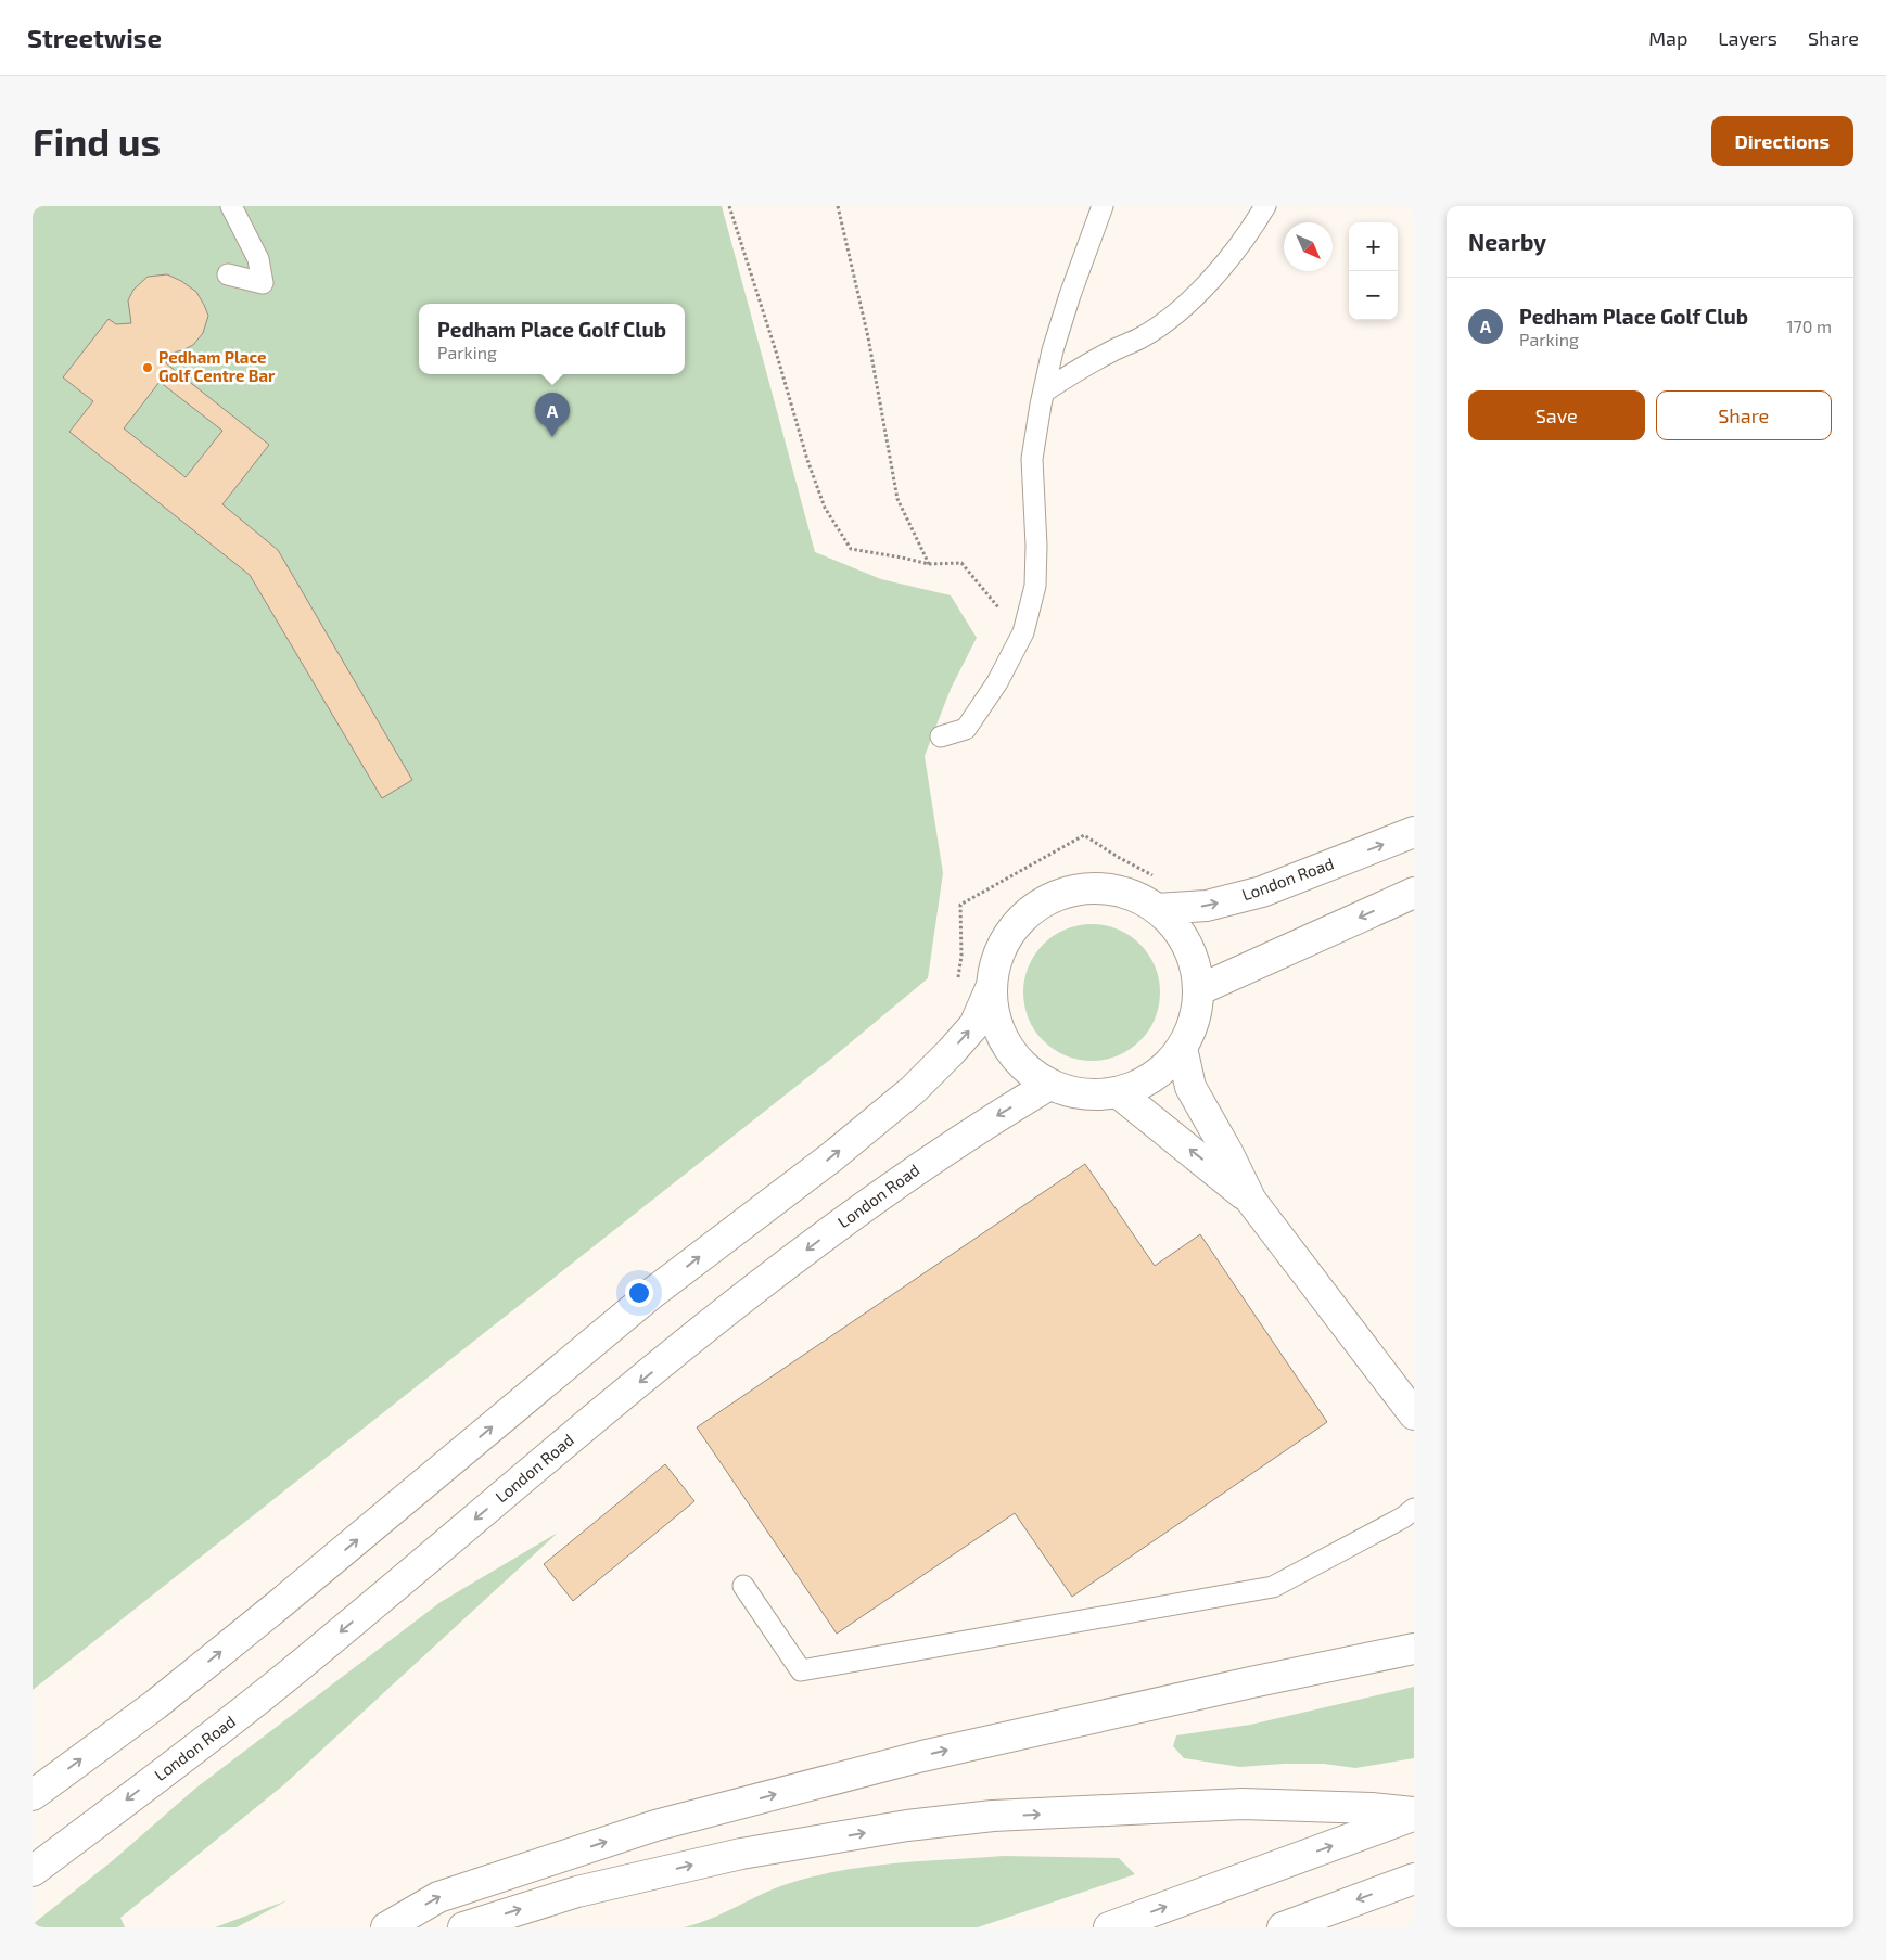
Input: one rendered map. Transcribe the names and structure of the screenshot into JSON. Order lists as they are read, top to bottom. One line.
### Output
{"streets":{"main road":["London Road"]},"places":["Pedham Place Golf Centre Bar"],"north":"bottom right","page":{"header":"Streetwise","nav":["Map","Layers","Share"],"buttons":["Directions",["Save","Share"]],"title":"Find us","heading":"Nearby","map_buttons":["+","−"],"list":[{"mark":"A","name":"Pedham Place Golf Club","note":"Parking","value":"170 m"}],"popup":["Pedham Place Golf Club","Parking"],"pins":"A"}}
